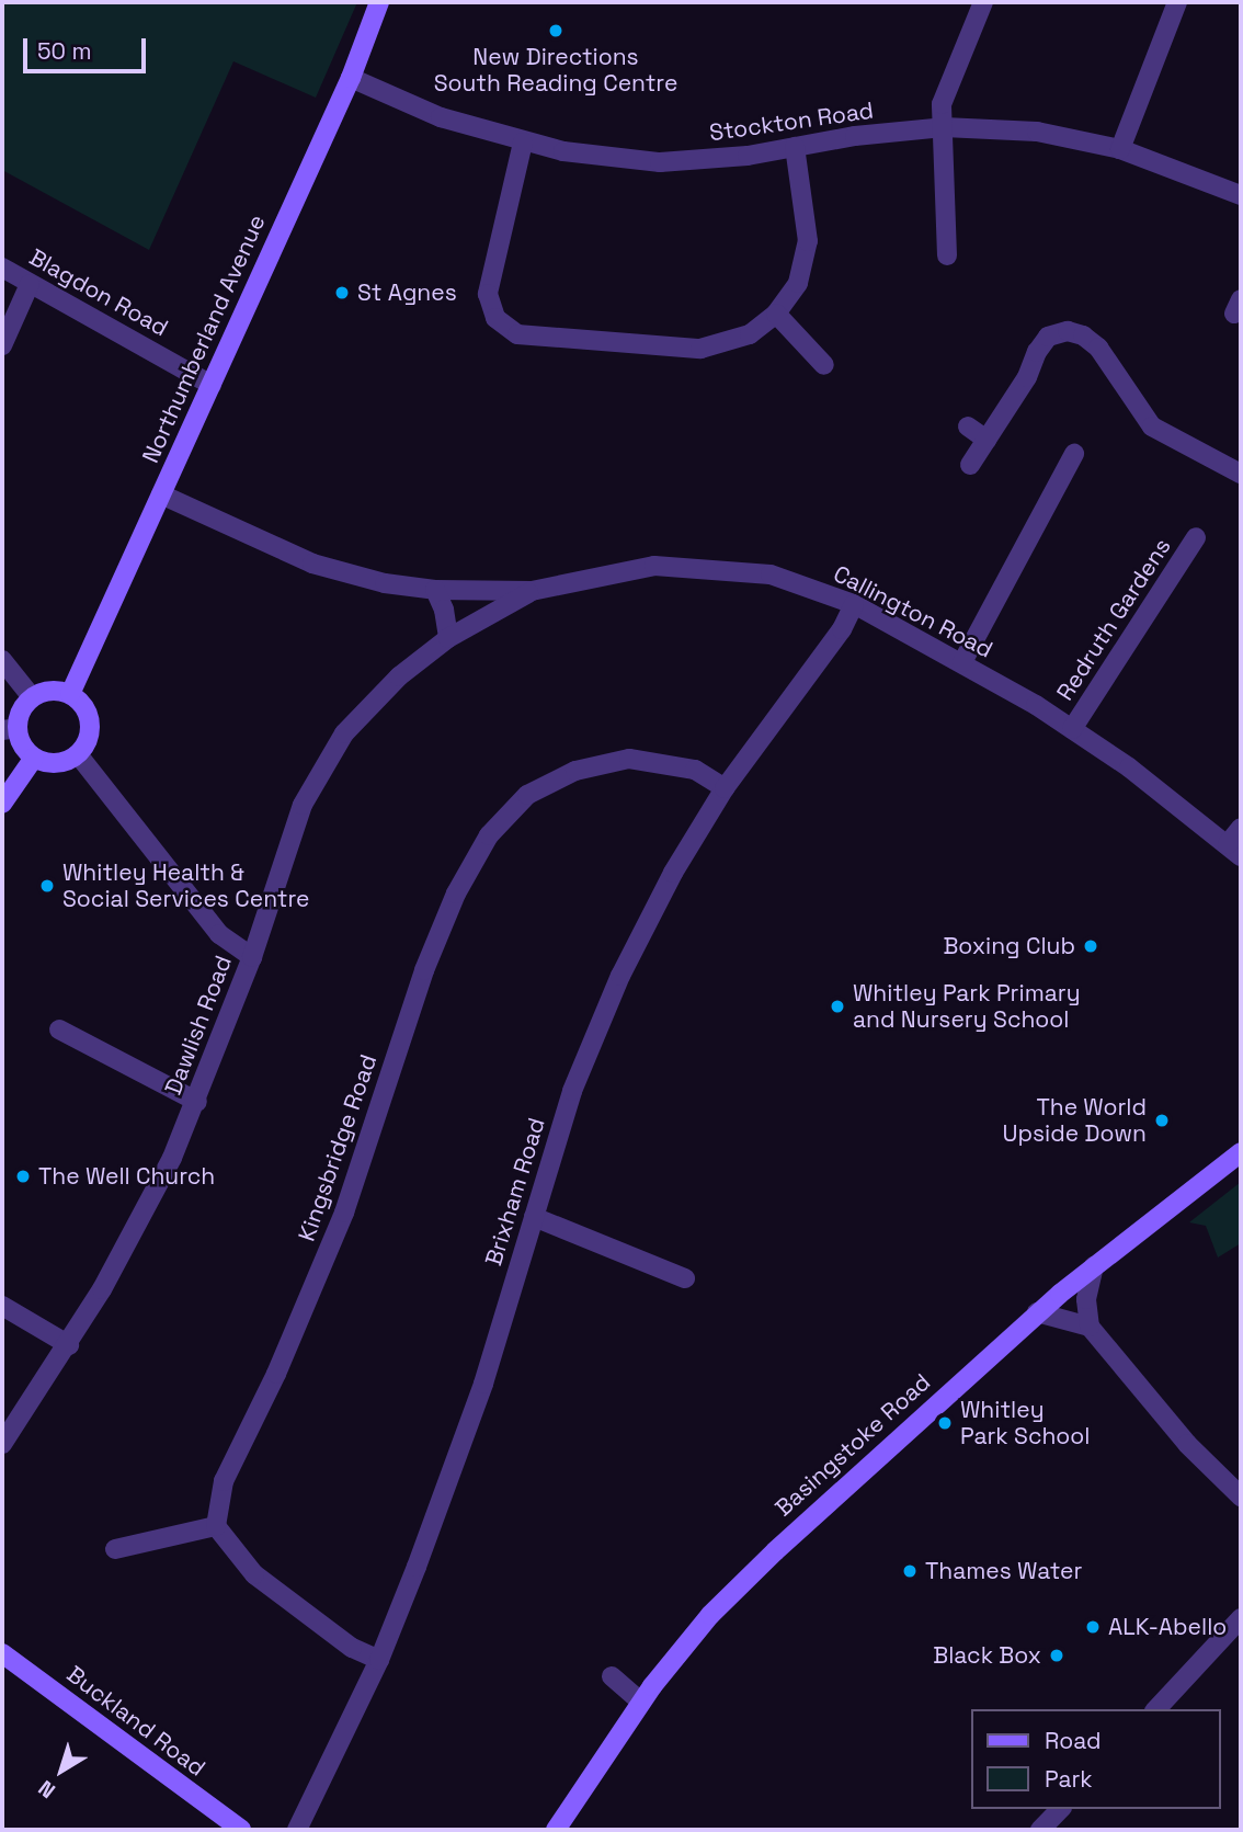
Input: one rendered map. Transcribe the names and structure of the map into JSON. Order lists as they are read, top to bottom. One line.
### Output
{"streets":{"street":["Stockton Road","Blagdon Road","Northumberland Avenue","Callington Road","Redruth Gardens","Dawlish Road","Kingsbridge Road","Brixham Road","Basingstoke Road","Buckland Road"]},"crossings":[["Stockton Road","Northumberland Avenue"],["Blagdon Road","Northumberland Avenue"],["Northumberland Avenue","Callington Road"],["Callington Road","Redruth Gardens"],["Callington Road","Dawlish Road"],["Callington Road","Brixham Road"],["Kingsbridge Road","Brixham Road"]],"places":["New Directions South Reading Centre","St Agnes","Whitley Health & Social Services Centre","Boxing Club","Whitley Park Primary and Nursery School","The World Upside Down","The Well Church","Whitley Park School","Thames Water","ALK-Abello","Black Box"],"legend":["Road","Park"],"scale_bar":"50 m","north":"bottom left"}
